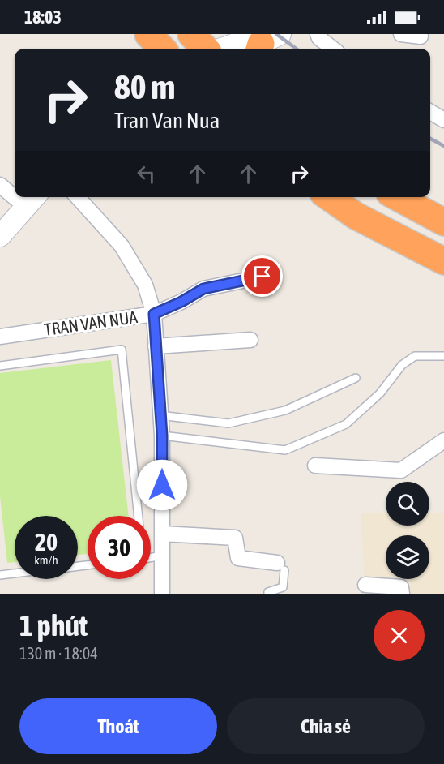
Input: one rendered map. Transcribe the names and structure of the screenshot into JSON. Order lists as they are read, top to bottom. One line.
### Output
{"streets":{"street":["TRAN VAN NUA"]},"page":{"status":"18:03","turn":["80 m","Tran Van Nua"],"speed":"20 km/h","limit":"30","heading":["1 phút","130 m · 18:04"],"buttons":["Thoát","Chia sẻ"]}}
